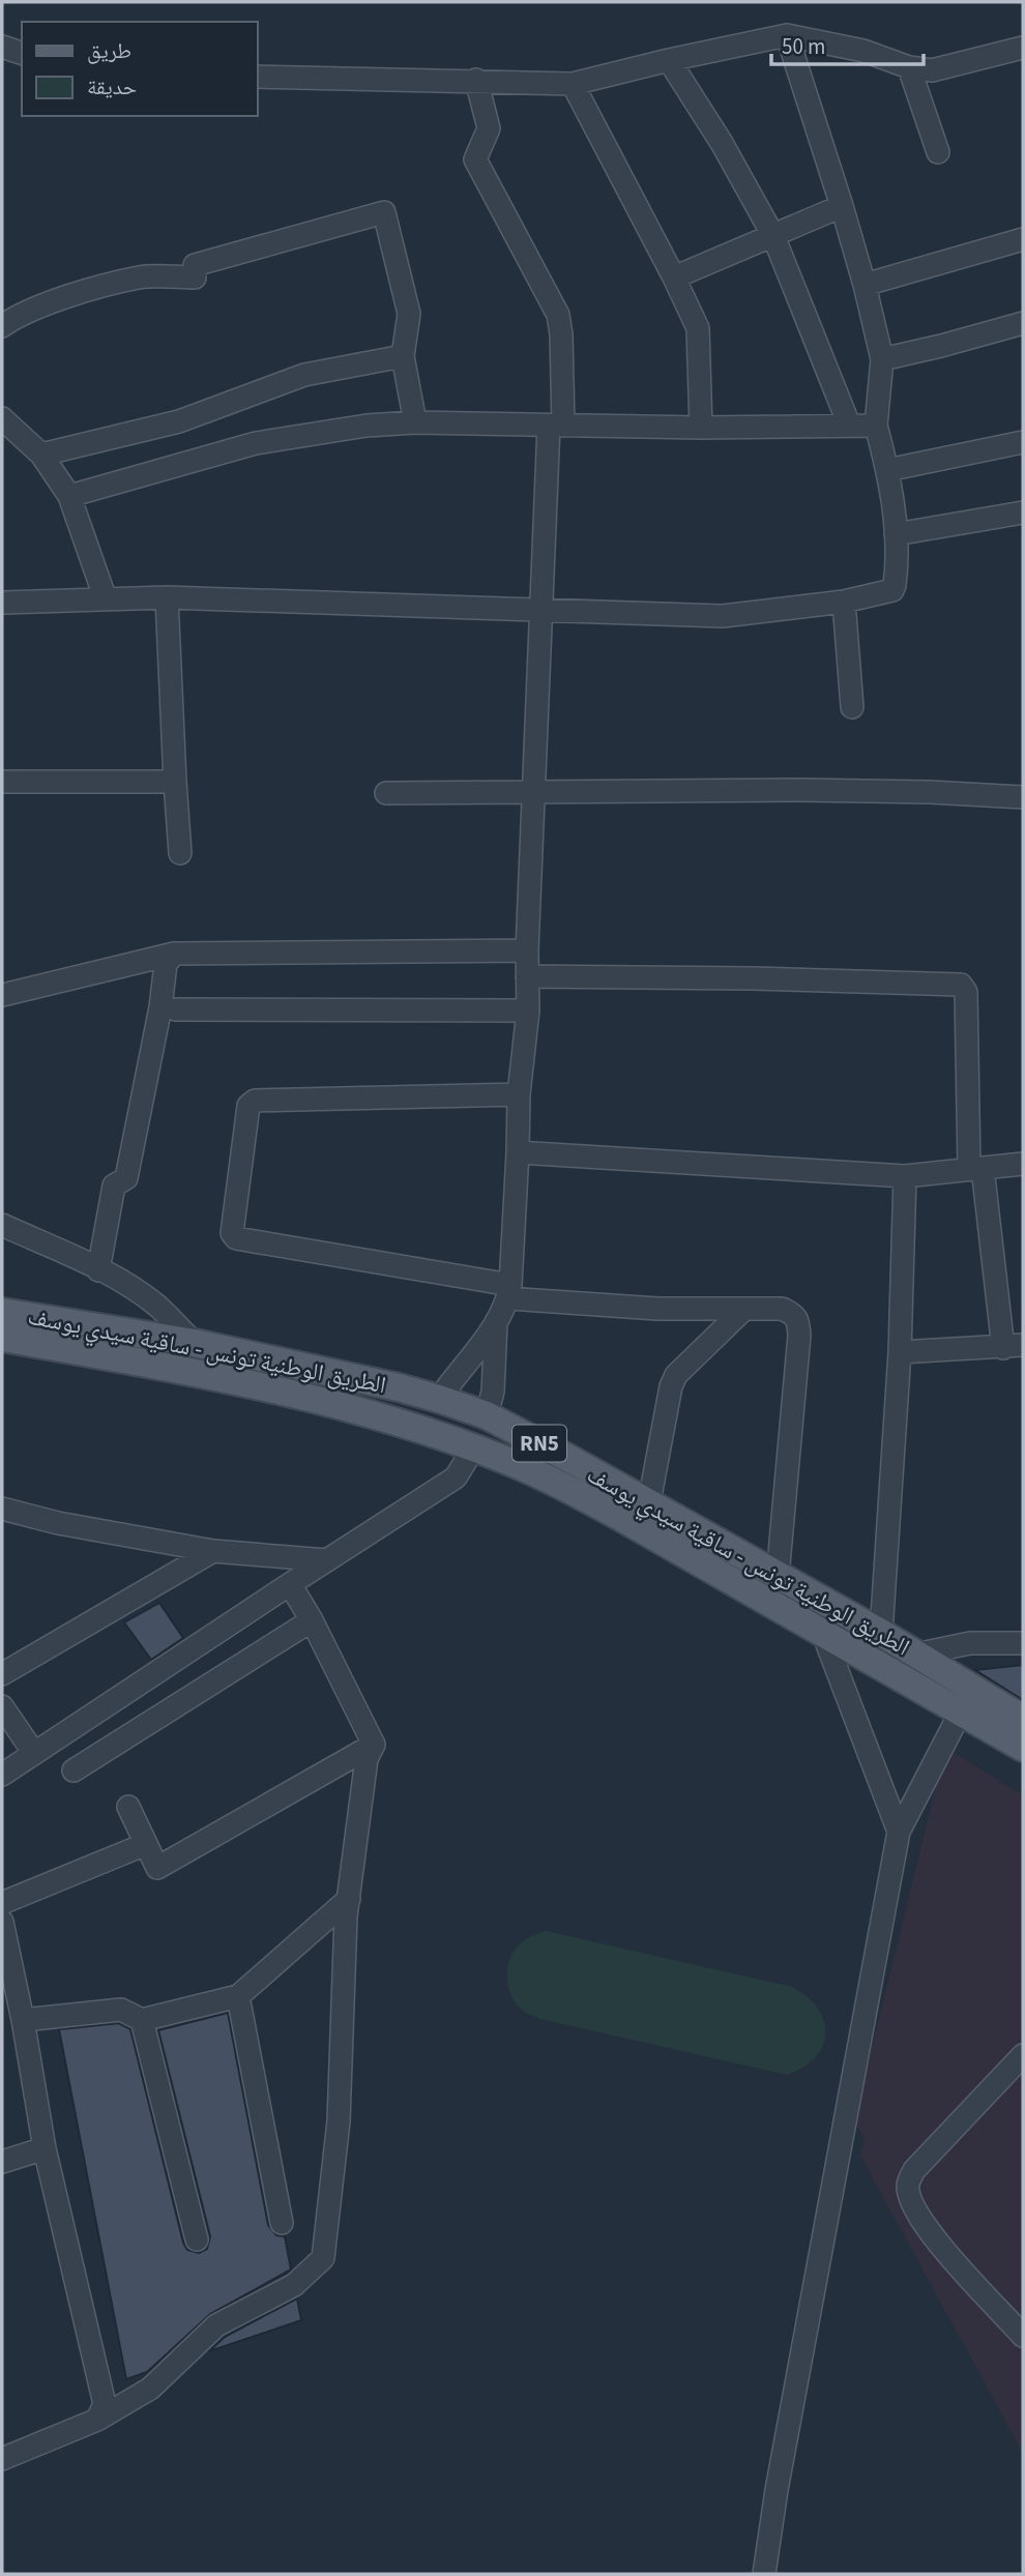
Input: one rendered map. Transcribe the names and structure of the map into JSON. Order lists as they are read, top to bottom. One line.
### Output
{"streets":{"main road":["الطريق الوطنية تونس - ساقية سيدي يوسف","RN5"]},"legend":["طريق","حديقة"],"scale_bar":"50 m"}
